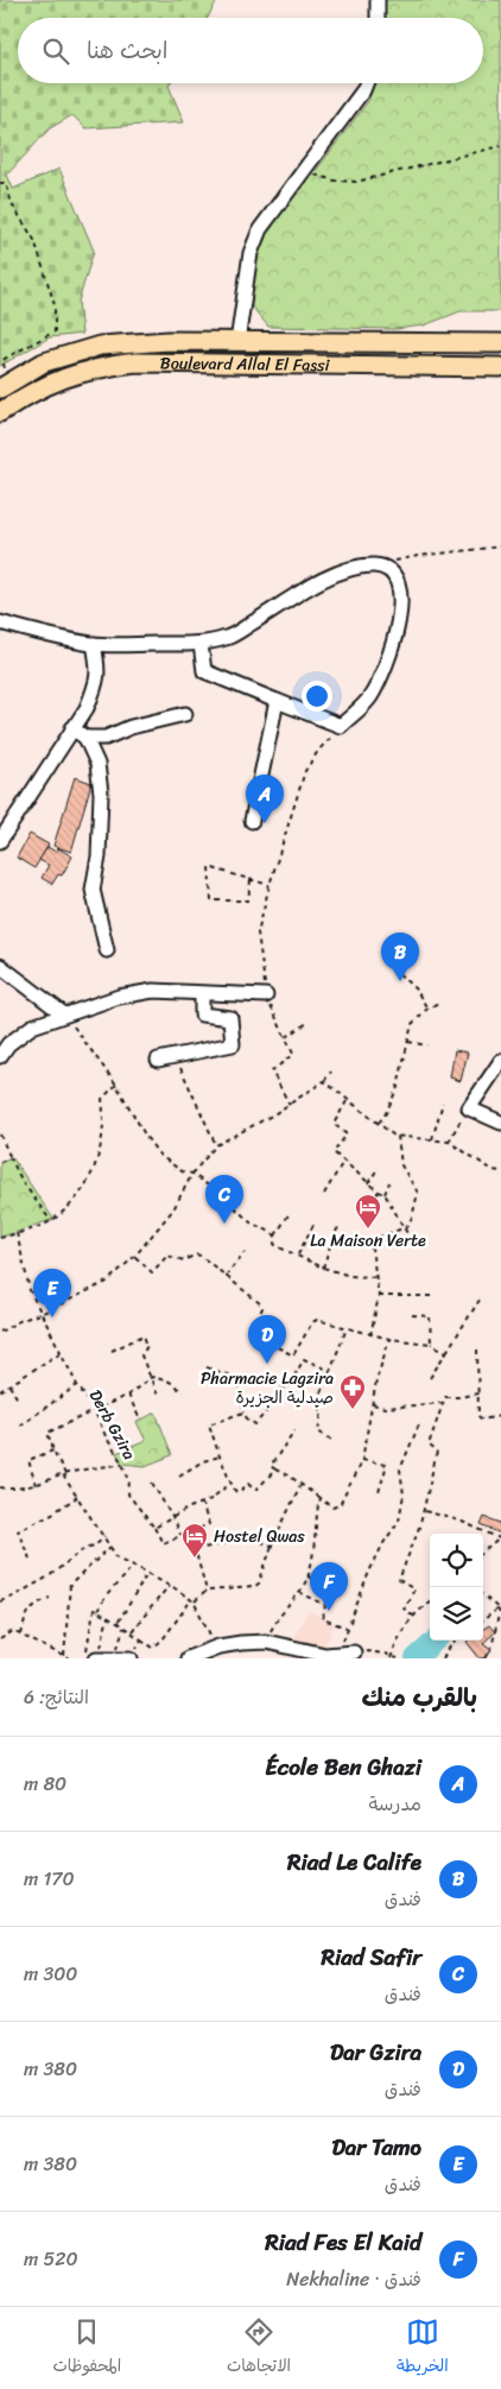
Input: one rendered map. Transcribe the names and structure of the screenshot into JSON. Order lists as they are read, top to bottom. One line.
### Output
{"streets":{"main road":["Boulevard Allal El Fassi"],"path":["Derb Gzira"]},"places":{"hotel":["La Maison Verte","Hostel Qwas"],"pharmacy":["Pharmacie Lagzira صيدلية الجزيرة"]},"page":{"search":"ابحث هنا","pins":["A","B","C","E","D","F"],"heading":["بالقرب منك","النتائج: 6"],"list":[{"mark":"A","name":"École Ben Ghazi","note":"مدرسة","value":"80 m"},{"mark":"B","name":"Riad Le Calife","note":"فندق","value":"170 m"},{"mark":"C","name":"Riad Safir","note":"فندق","value":"300 m"},{"mark":"D","name":"Dar Gzira","note":"فندق","value":"380 m"},{"mark":"E","name":"Dar Tamo","note":"فندق","value":"380 m"},{"mark":"F","name":"Riad Fes El Kaid","note":"فندق · Nekhaline","value":"520 m"}],"nav":["الخريطة","الاتجاهات","المحفوظات"]}}
